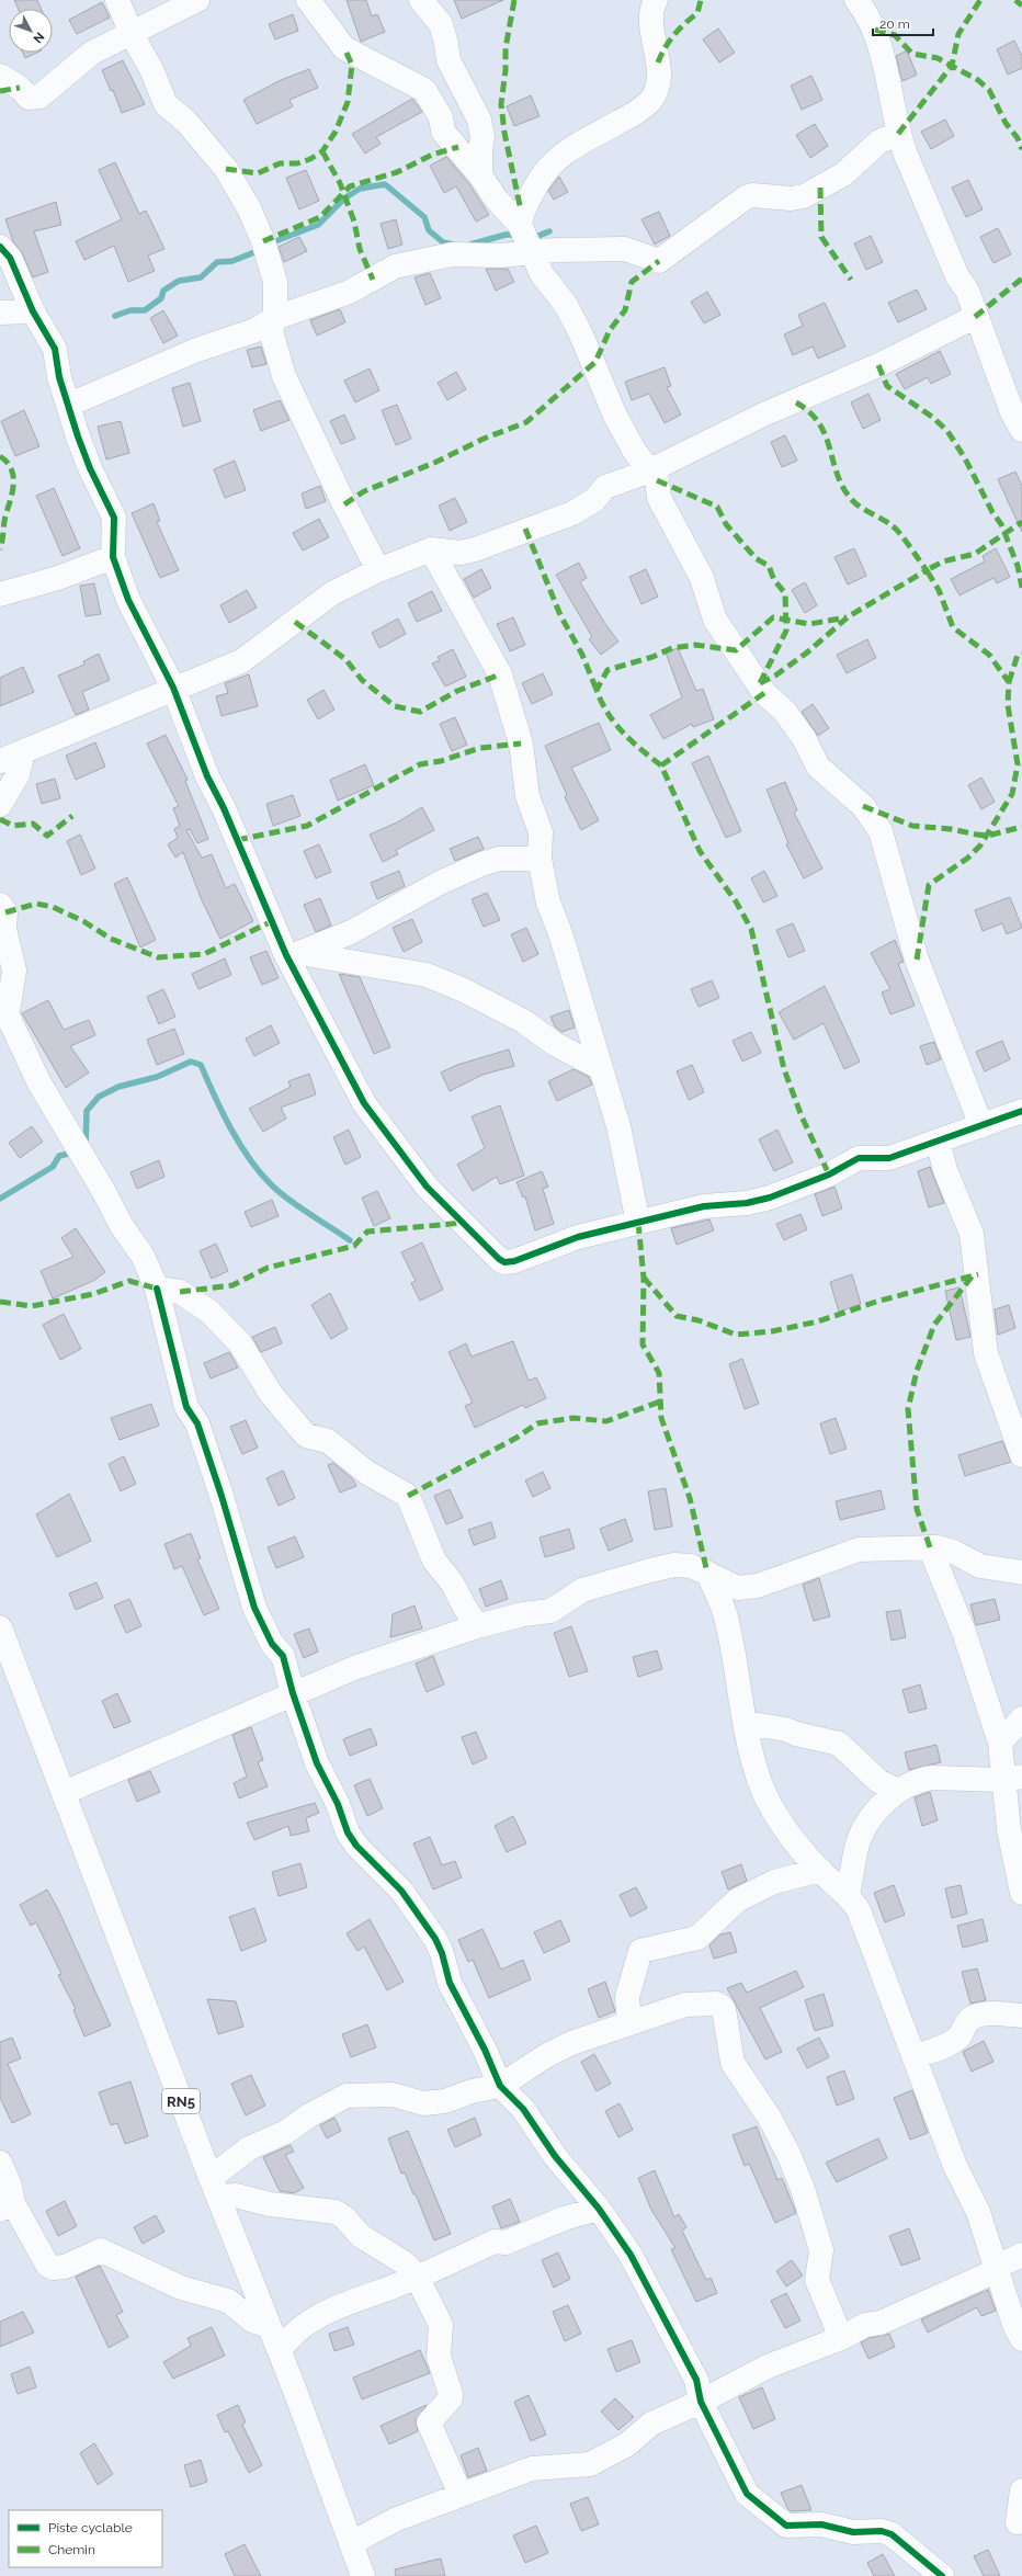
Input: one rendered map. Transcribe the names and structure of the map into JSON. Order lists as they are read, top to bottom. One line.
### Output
{"streets":{"main road":["RN5"]},"legend":["Piste cyclable","Chemin"],"scale_bar":"20 m","north":"bottom right"}
